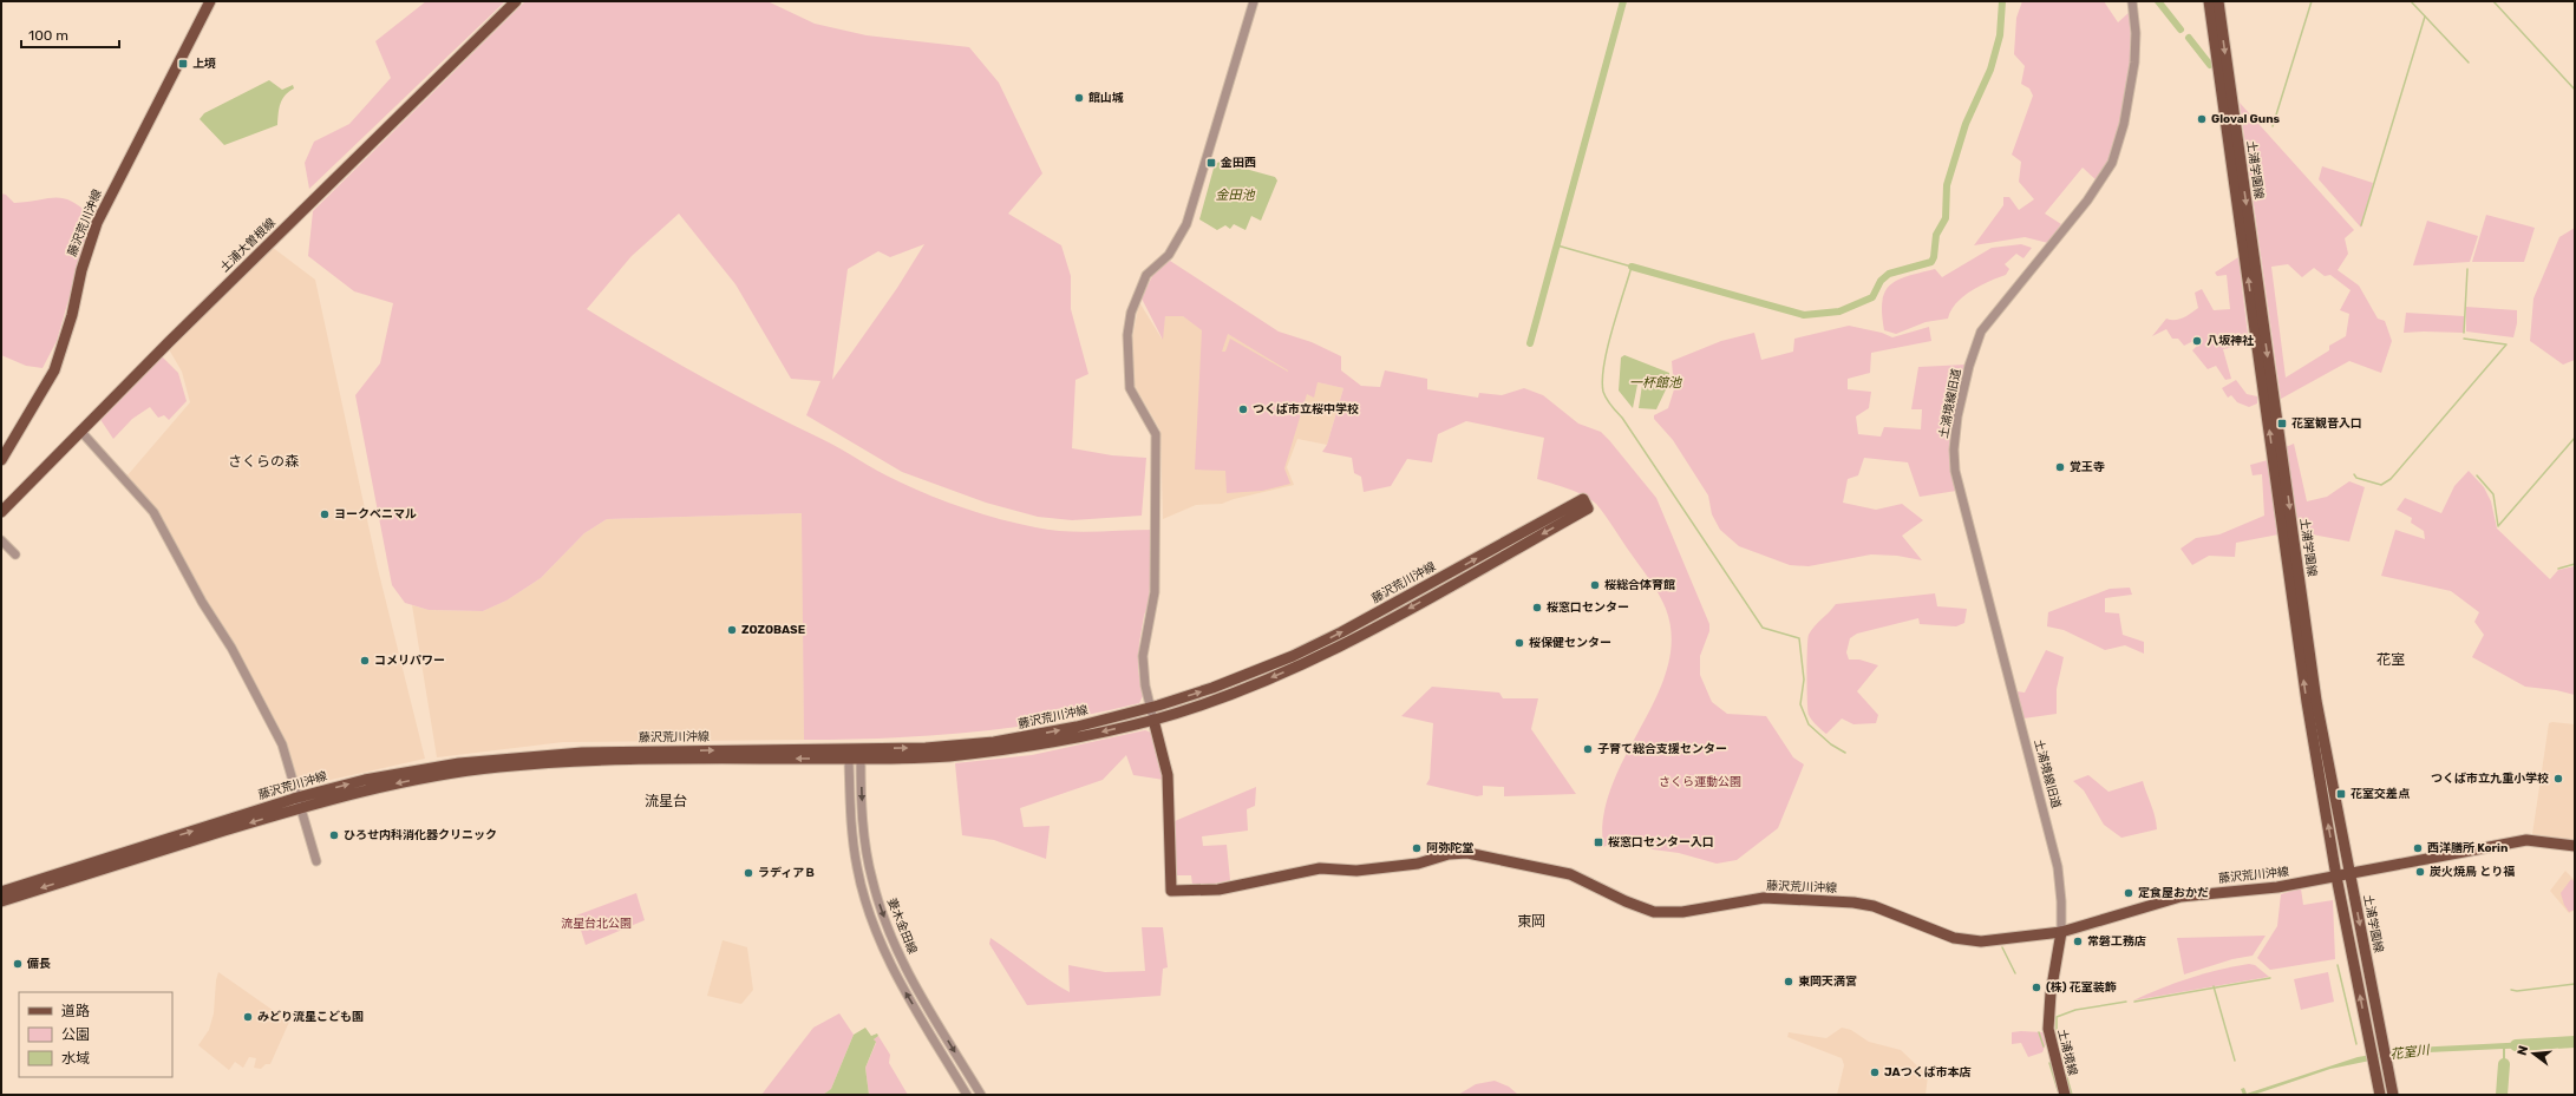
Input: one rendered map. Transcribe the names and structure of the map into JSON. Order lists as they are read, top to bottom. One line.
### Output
{"streets":{"main road":["土浦学園線","藤沢荒川沖線","土浦大曽根線","土浦境線"],"street":["土浦境線旧道","妻木金田線"]},"crossings":[["土浦学園線","藤沢荒川沖線"],["藤沢荒川沖線","土浦境線旧道"],["藤沢荒川沖線","妻木金田線"],["藤沢荒川沖線","土浦境線"],["土浦境線旧道","土浦境線"]],"districts":["さくらの森","花室","流星台","東岡"],"water":["金田池","一杯館池","花室川"],"parks":["さくら運動公園","流星台北公園"],"places":{"transit":["上境","金田西","花室観音入口","花室交差点","桜窓口センター入口"],"other":["館山城","Gloval Guns","八坂神社","つくば市立桜中学校","覚王寺","ヨークベニマル","桜総合体育館","桜窓口センター","ZOZOBASE","桜保健センター","コメリパワー","子育て総合支援センター","つくば市立九重小学校","ひろせ内科消化器クリニック","阿弥陀堂","西洋膳所 Korin","炭火焼鳥 とり福","ラディアＢ","定食屋おかだ","常磐工務店","備長","東岡天満宮","(株) 花室装飾","みどり流星こども園","JAつくば市本店"]},"legend":["道路","公園","水域"],"scale_bar":"100 m","north":"left"}
